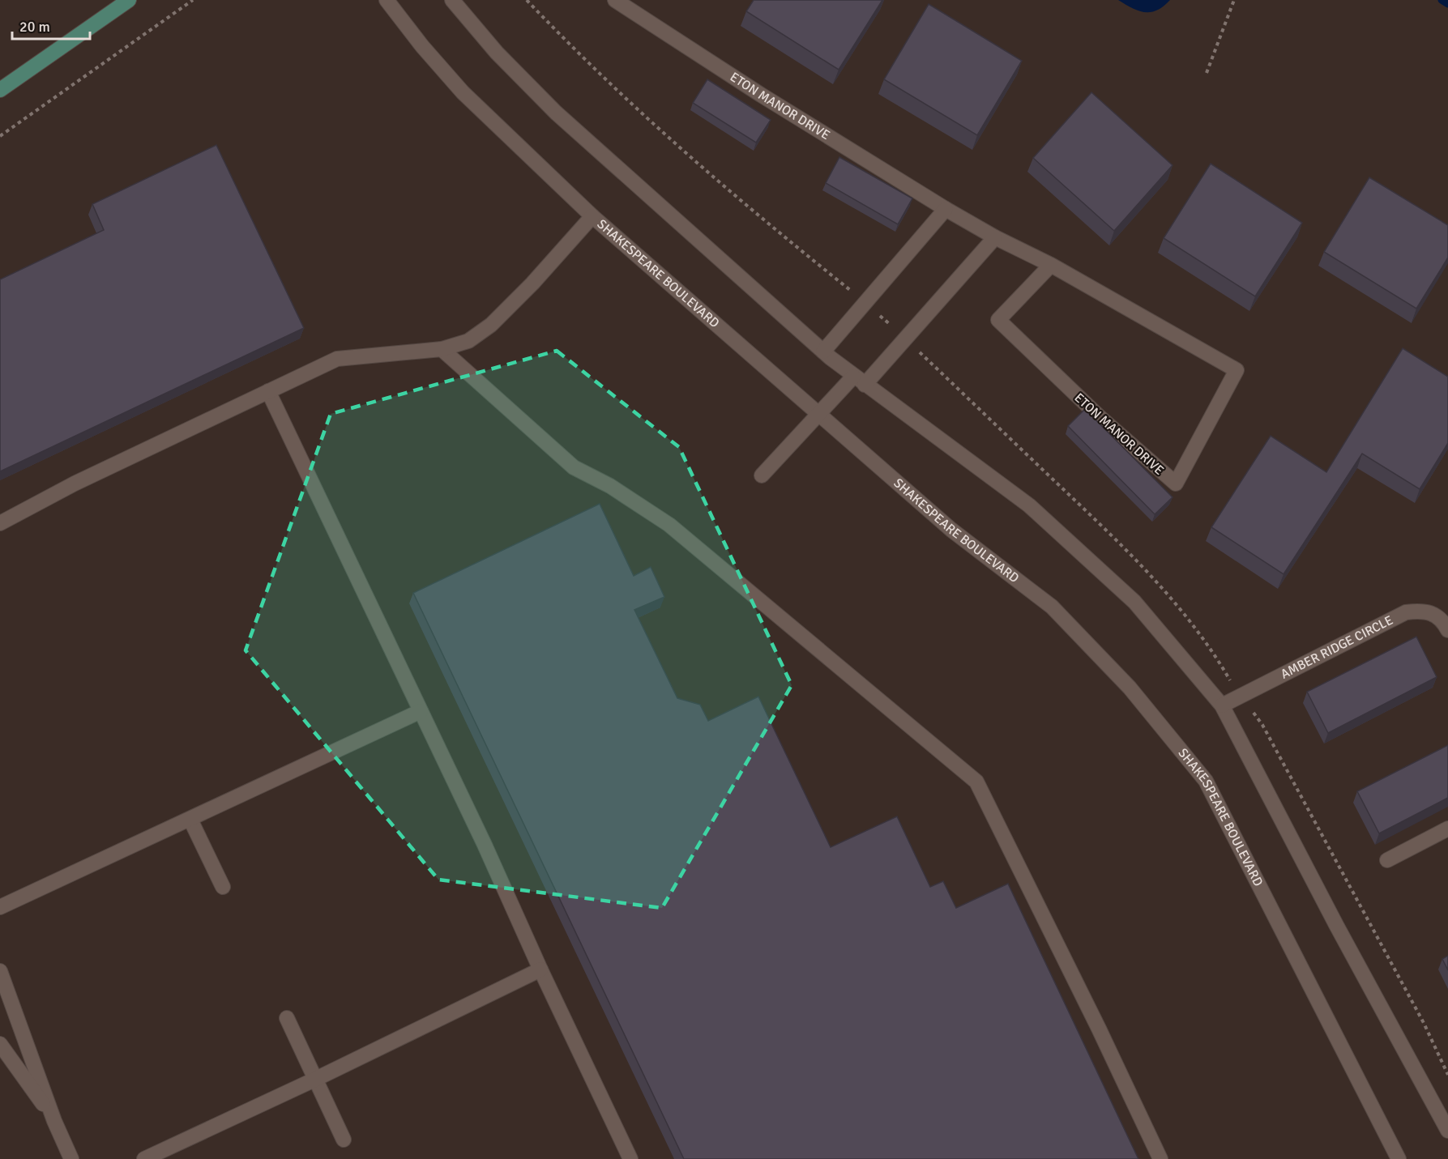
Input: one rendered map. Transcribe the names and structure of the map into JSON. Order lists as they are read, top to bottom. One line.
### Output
{"streets":{"street":["ETON MANOR DRIVE","SHAKESPEARE BOULEVARD","AMBER RIDGE CIRCLE"]},"scale_bar":"20 m"}
